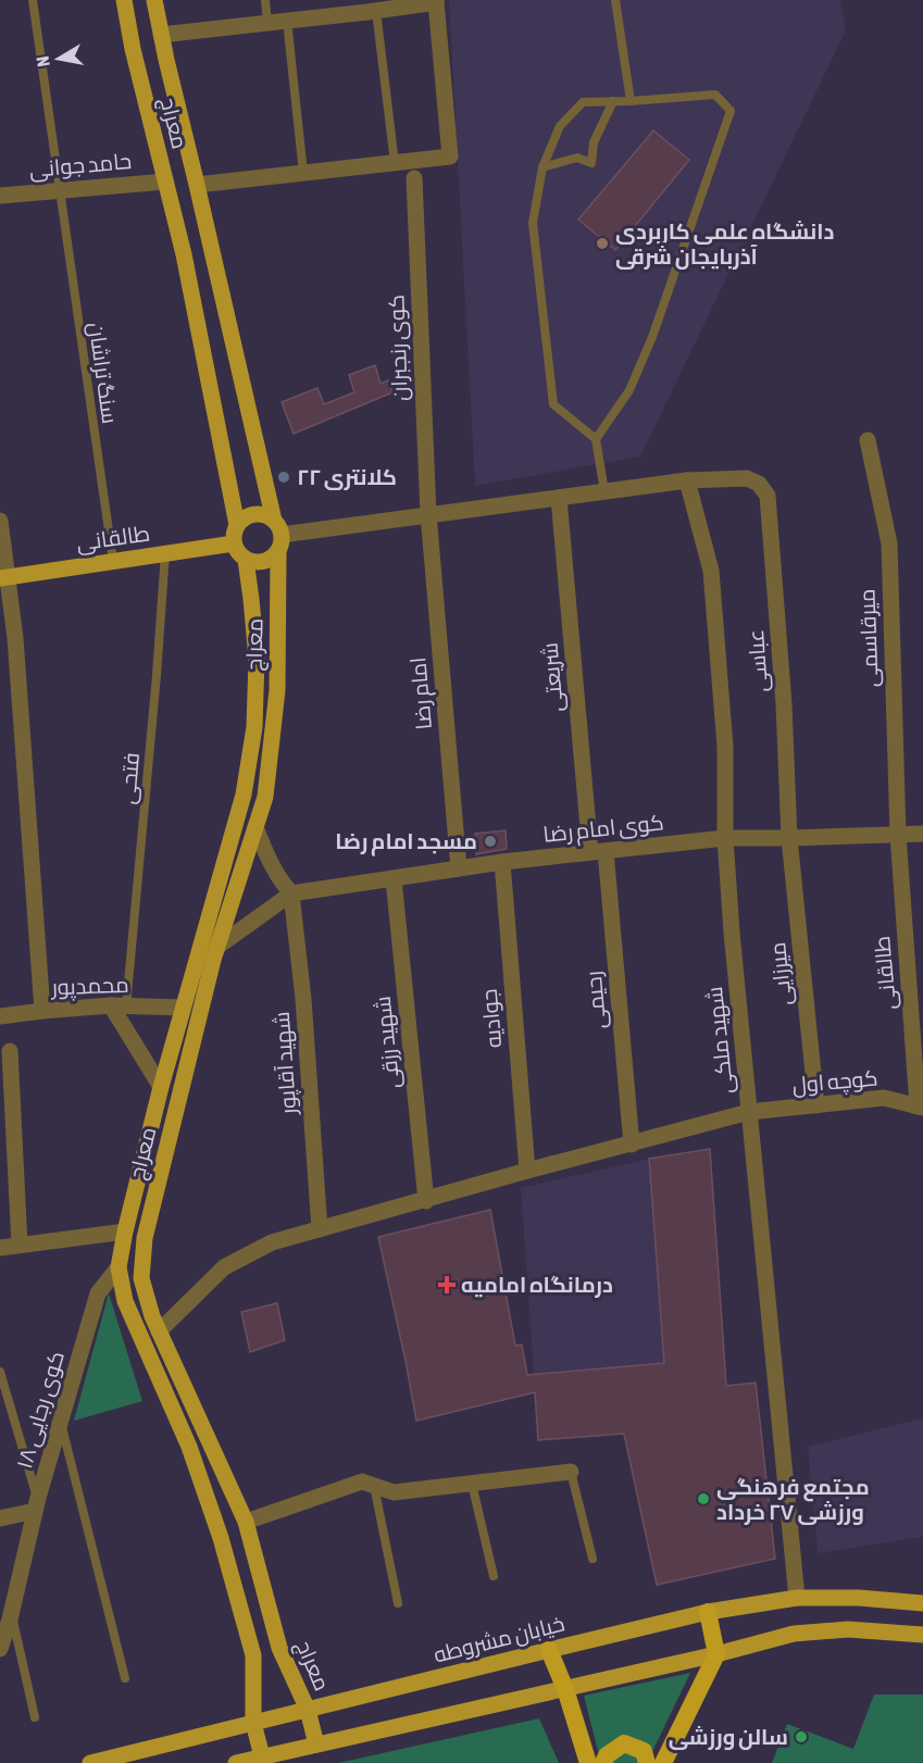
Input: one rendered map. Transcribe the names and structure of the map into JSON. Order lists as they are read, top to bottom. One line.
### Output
{"streets":{"main road":["معراج","طالقانی","خیابان مشروطه"],"street":["حامد جوانی","کوی رنجبران","میرقاسمی","عباسی","شریعتی","امام رضا","کوی امام رضا","میرزایی","محمدپور","رحیمی","جوادیه","شهید ملکی","شهید رزقی","شهید آقاپور","کوچه اول","کوی رجایی ۱۸"],"lane":["سنگ تراشان","فتحی"]},"crossings":[["معراج","حامد جوانی"],["معراج","طالقانی"],["معراج","محمدپور"],["معراج","کوچه اول"],["معراج","کوی رجایی ۱۸"],["معراج","خیابان مشروطه"],["حامد جوانی","سنگ تراشان"],["کوی رنجبران","امام رضا"],["سنگ تراشان","طالقانی"],["طالقانی","میرقاسمی"],["طالقانی","فتحی"],["طالقانی","کوی امام رضا"],["طالقانی","کوچه اول"],["میرقاسمی","کوی امام رضا"],["عباسی","کوی امام رضا"],["عباسی","میرزایی"],["عباسی","شهید ملکی"],["شریعتی","کوی امام رضا"],["شریعتی","رحیمی"],["امام رضا","کوی امام رضا"],["فتحی","محمدپور"],["کوی امام رضا","میرزایی"],["کوی امام رضا","رحیمی"],["کوی امام رضا","جوادیه"],["کوی امام رضا","شهید ملکی"],["کوی امام رضا","شهید رزقی"],["کوی امام رضا","شهید آقاپور"],["میرزایی","کوچه اول"],["رحیمی","کوچه اول"],["جوادیه","کوچه اول"],["شهید ملکی","کوچه اول"],["شهید ملکی","خیابان مشروطه"],["شهید رزقی","کوچه اول"],["شهید آقاپور","کوچه اول"]],"places":{"other":["دانشگاه علمی کاربردی آذربایجان شرقی","کلانتری ٢٢","مسجد امام رضا","مجتمع فرهنگی ورزشی ۲۷ خرداد","سالن ورزشی"],"health":["درمانگاه امامیه"]},"north":"left"}
